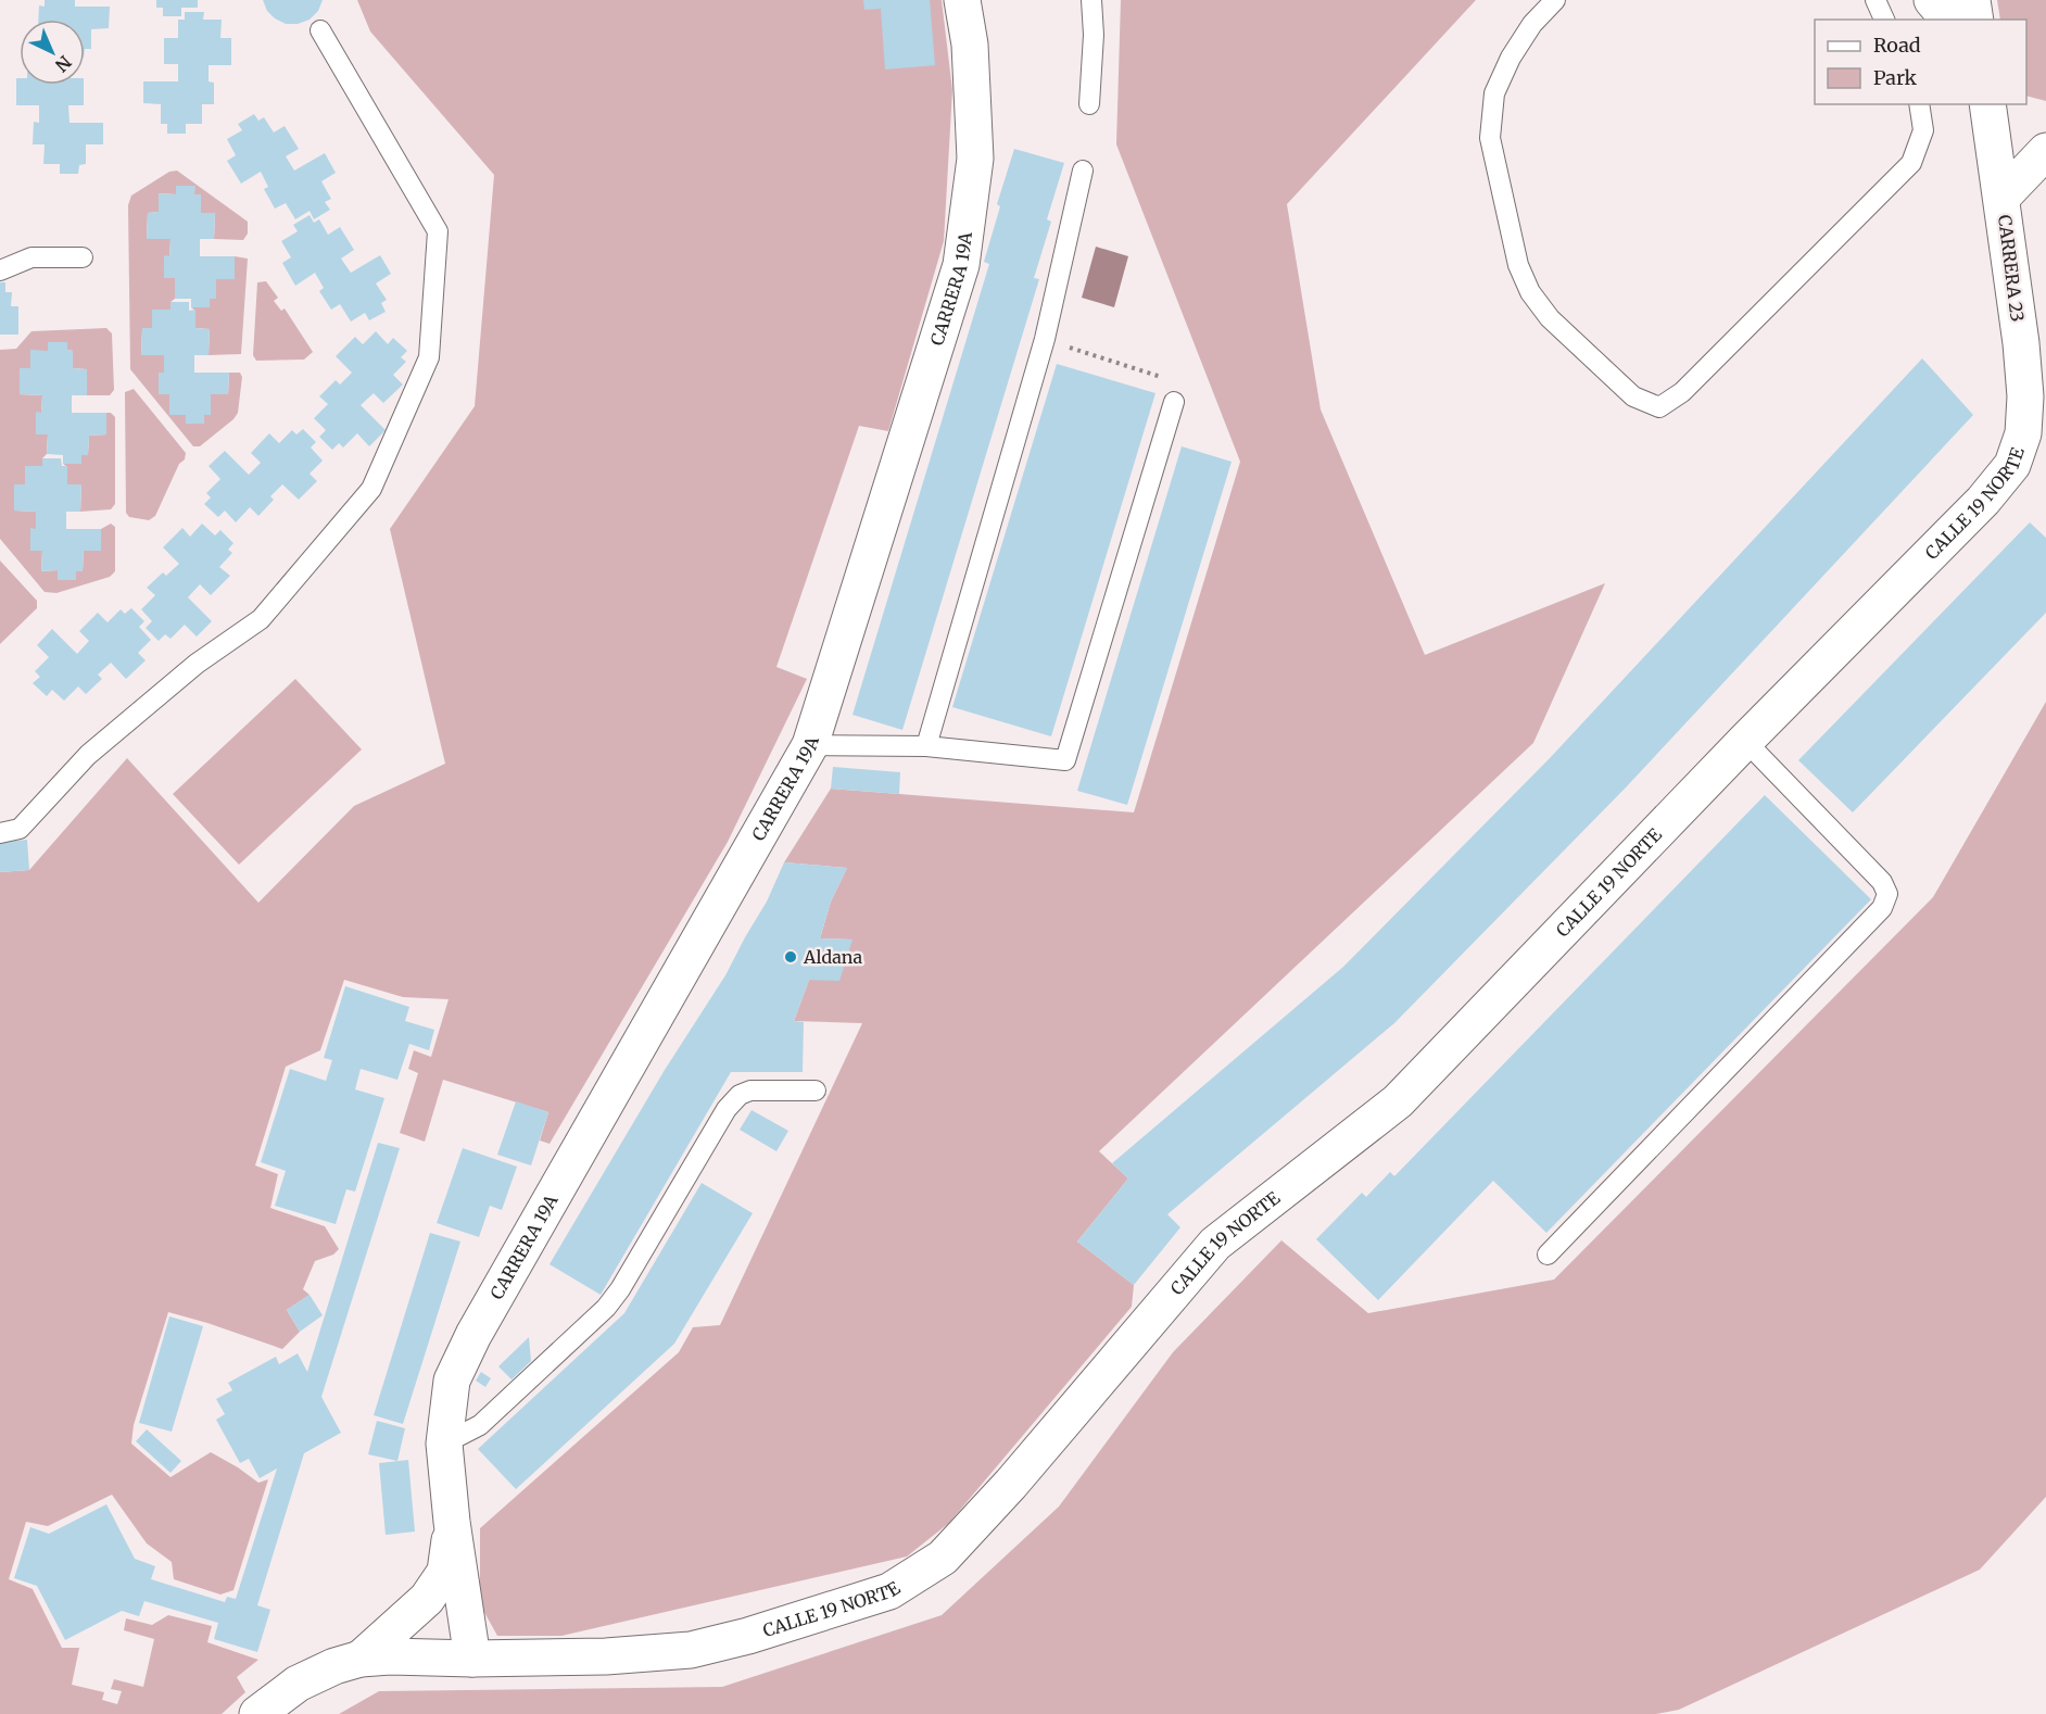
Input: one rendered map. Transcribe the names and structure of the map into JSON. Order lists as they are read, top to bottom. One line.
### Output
{"streets":{"street":["CARRERA 23","CARRERA 19A","CALLE 19 NORTE"]},"crossings":[["CARRERA 23","CALLE 19 NORTE"],["CARRERA 19A","CALLE 19 NORTE"]],"places":["Aldana"],"legend":["Road","Park"],"north":"bottom right"}
